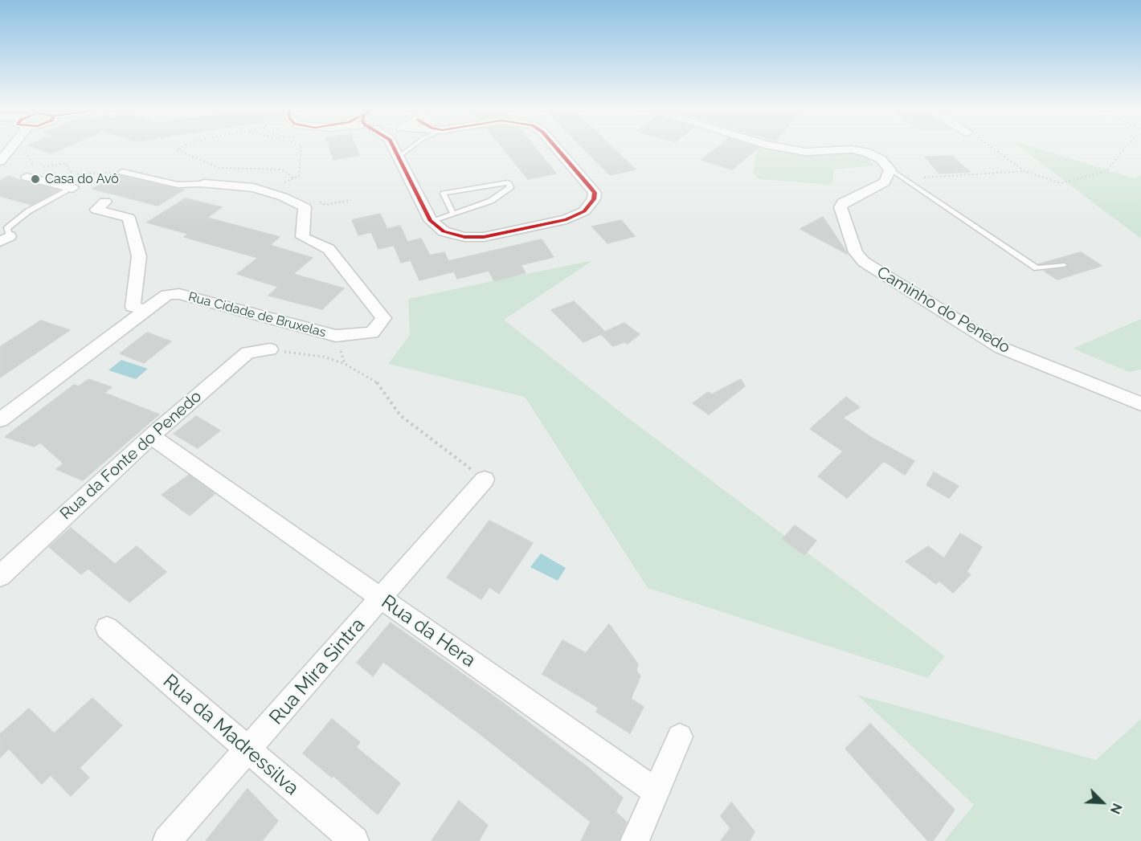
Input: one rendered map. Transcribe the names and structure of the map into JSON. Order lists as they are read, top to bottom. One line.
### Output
{"streets":{"street":["Caminho do Penedo","Rua Cidade de Bruxelas","Rua da Fonte do Penedo","Rua da Hera","Rua Mira Sintra","Rua da Madressilva"]},"crossings":[["Rua da Fonte do Penedo","Rua da Hera"],["Rua da Hera","Rua Mira Sintra"],["Rua Mira Sintra","Rua da Madressilva"]],"places":["Casa do Avô"],"north":"bottom right"}
